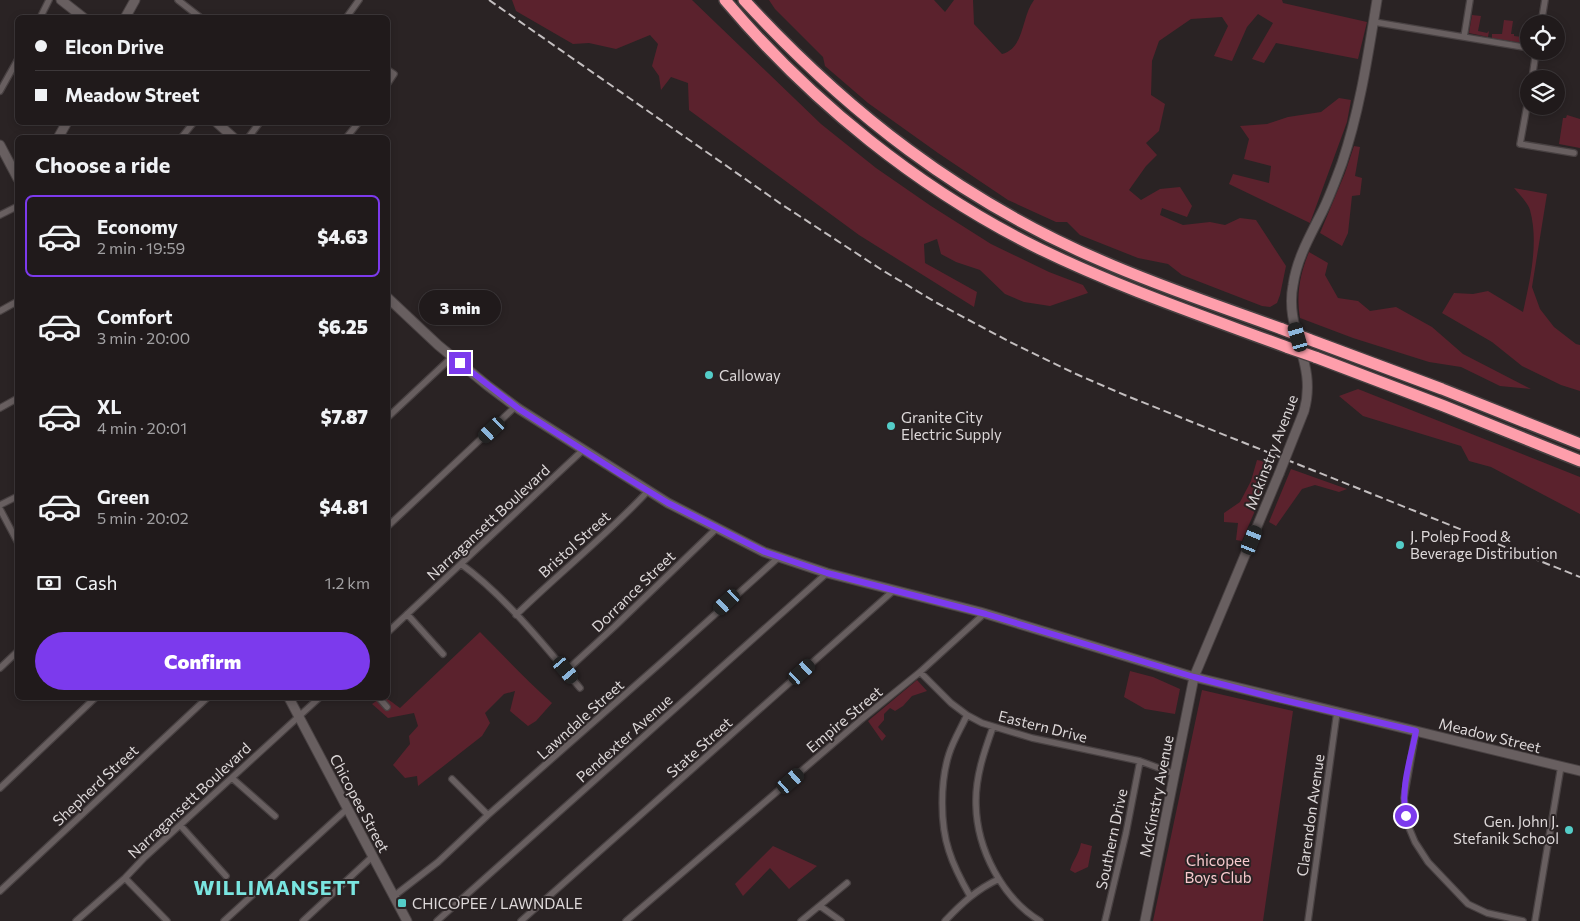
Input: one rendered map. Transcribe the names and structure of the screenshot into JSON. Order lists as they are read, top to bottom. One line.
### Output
{"streets":{"main road":["Mckinstry Avenue","Meadow Street","McKinstry Avenue","Chicopee Street"],"street":["Narragansett Boulevard","Bristol Street","Dorrance Street","Lawndale Street","Empire Street","Eastern Drive","Pendexter Avenue","State Street","Shepherd Street","Clarendon Avenue","Southern Drive"]},"crossings":[["Mckinstry Avenue","Meadow Street"],["Mckinstry Avenue","McKinstry Avenue"],["Narragansett Boulevard","Meadow Street"],["Narragansett Boulevard","Chicopee Street"],["Bristol Street","Meadow Street"],["Dorrance Street","Meadow Street"],["Lawndale Street","Meadow Street"],["Lawndale Street","Chicopee Street"],["Empire Street","Eastern Drive"],["Empire Street","Meadow Street"],["Eastern Drive","McKinstry Avenue"],["Eastern Drive","Southern Drive"],["Meadow Street","Pendexter Avenue"],["Meadow Street","State Street"],["Meadow Street","McKinstry Avenue"],["Meadow Street","Clarendon Avenue"]],"districts":["WILLIMANSETT"],"parks":["Chicopee Boys Club"],"places":{"other":["Calloway","Granite City Electric Supply","J. Polep Food & Beverage Distribution","Gen. John J. Stefanik School"],"transit":["CHICOPEE / LAWNDALE"]},"page":{"banner":["Elcon Drive","Meadow Street"],"heading":"Choose a ride","list":[{"name":"Economy","note":"2 min · 19:59","value":"$4.63"},{"name":"Comfort","note":"3 min · 20:00","value":"$6.25"},{"name":"XL","note":"4 min · 20:01","value":"$7.87"},{"name":"Green","note":"5 min · 20:02","value":"$4.81"}],"bubble":"3 min","pay":["Cash","1.2 km"],"buttons":"Confirm"}}
